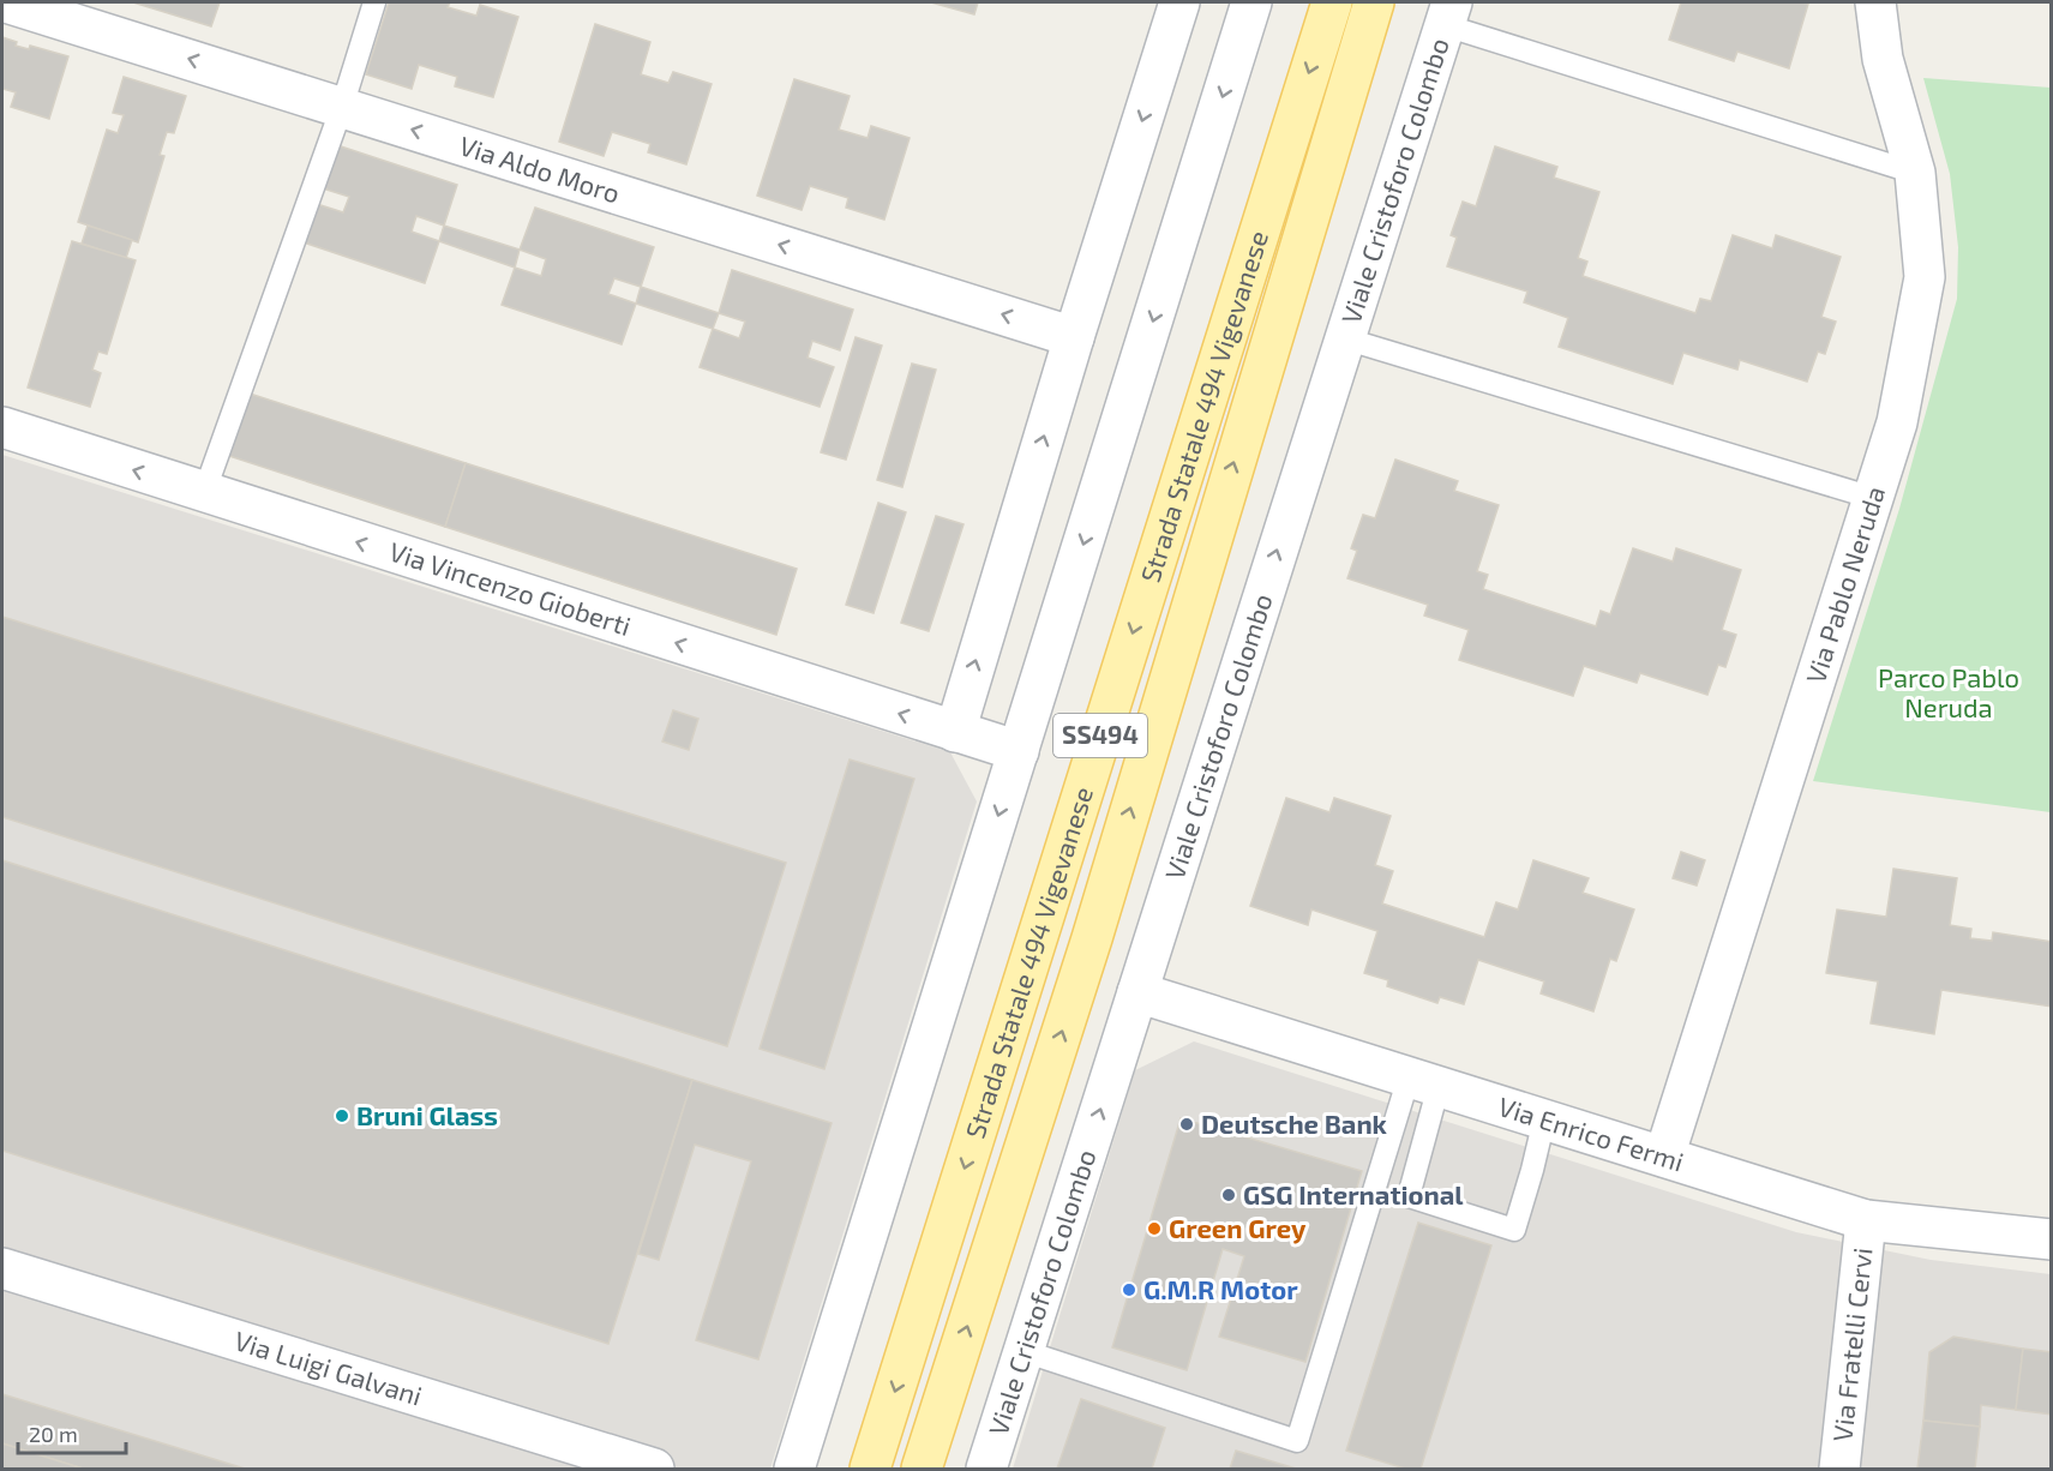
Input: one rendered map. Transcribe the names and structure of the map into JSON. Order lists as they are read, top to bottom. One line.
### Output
{"streets":{"main road":["Strada Statale 494 Vigevanese","SS494"],"street":["Via Aldo Moro","Viale Cristoforo Colombo","Via Pablo Neruda","Via Vincenzo Gioberti","Via Enrico Fermi","Via Fratelli Cervi","Via Luigi Galvani"]},"crossings":[["Viale Cristoforo Colombo","Via Enrico Fermi"],["Via Pablo Neruda","Via Enrico Fermi"],["Via Enrico Fermi","Via Fratelli Cervi"]],"one_way":["Via Aldo Moro","Via Vincenzo Gioberti"],"parks":["Parco Pablo Neruda"],"places":["Bruni Glass","Deutsche Bank","GSG International","Green Grey","G.M.R Motor"],"scale_bar":"20 m"}
